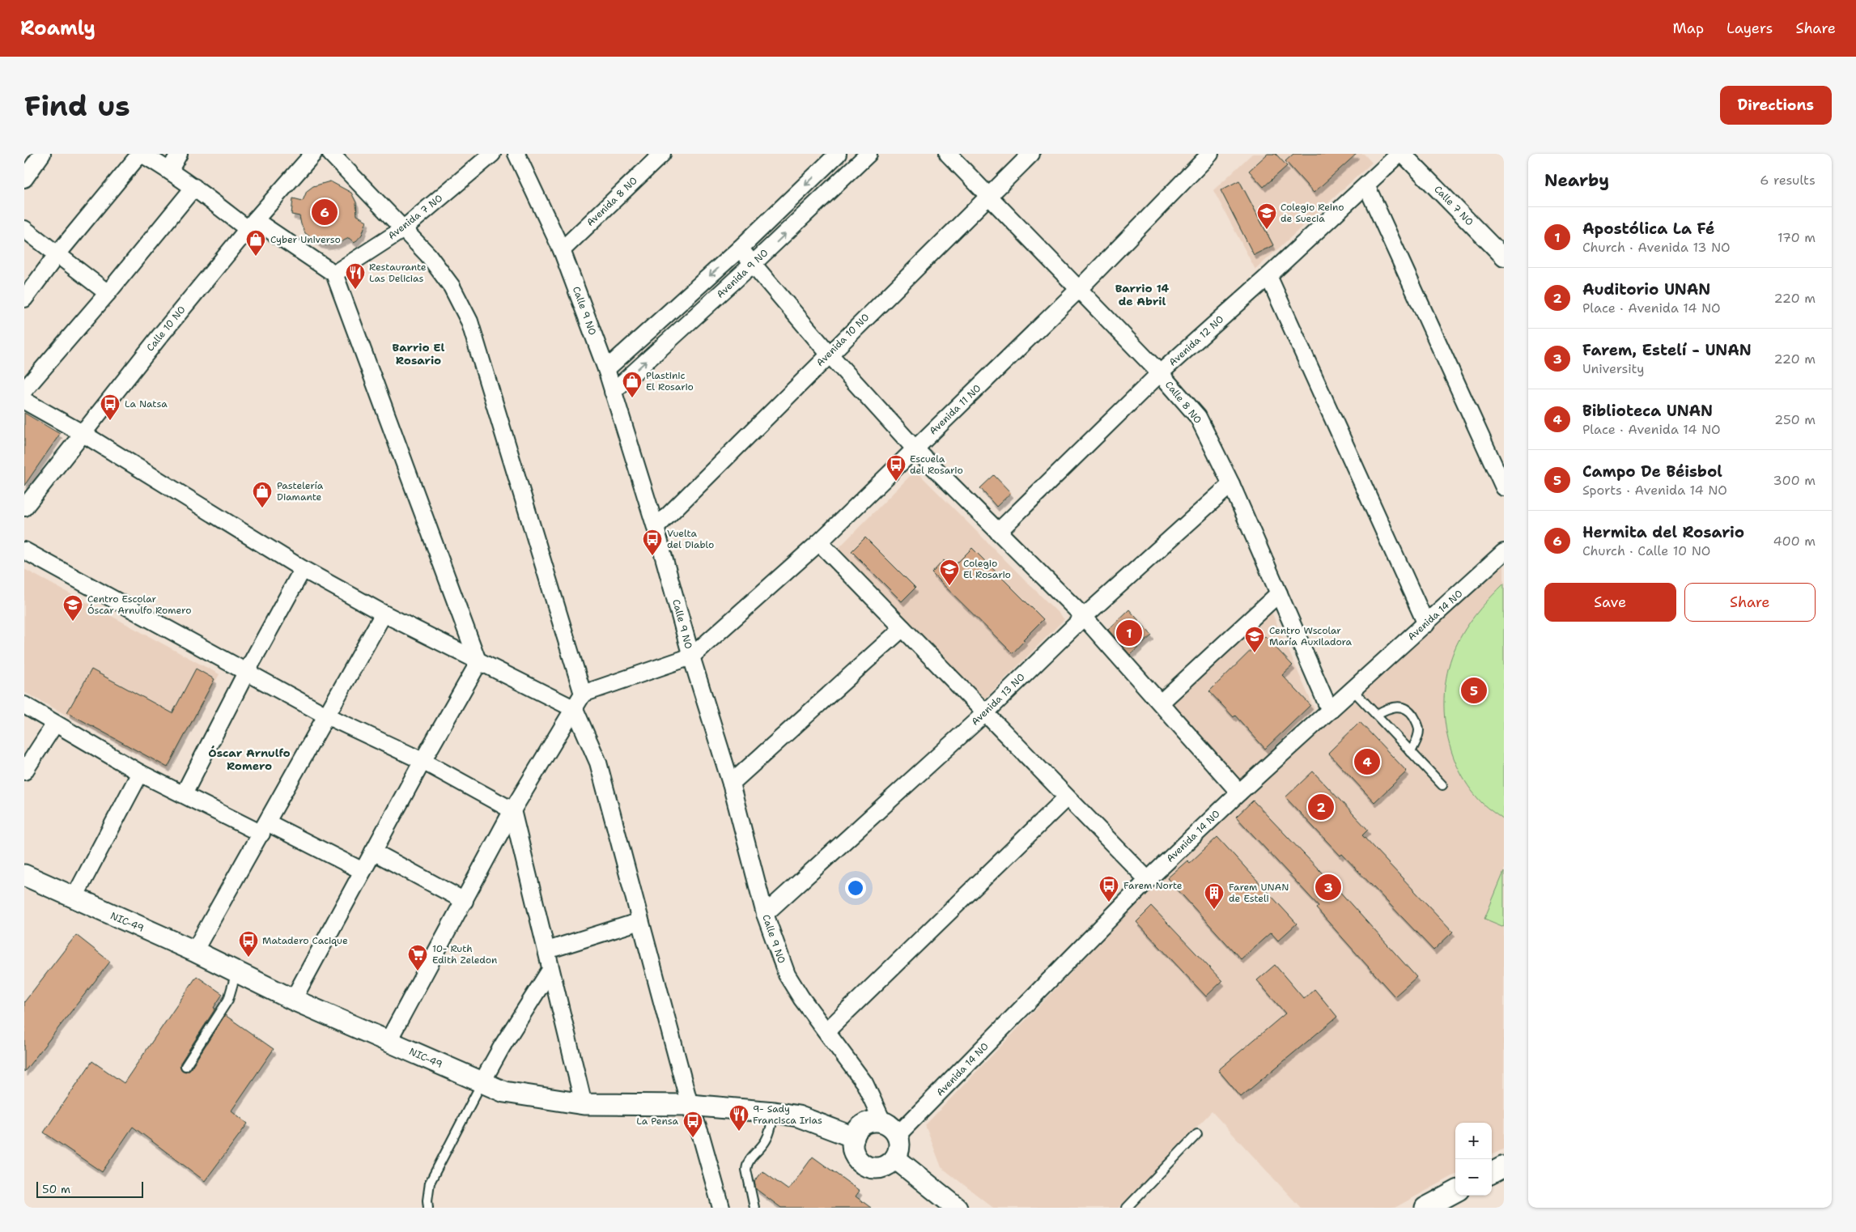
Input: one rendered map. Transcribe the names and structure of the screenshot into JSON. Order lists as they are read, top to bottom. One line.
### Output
{"streets":{"street":["Avenida 8 NO","Calle 7 NO","Avenida 7 NO","Avenida 9 NO","Calle 9 NO","Calle 10 NO","Avenida 10 NO","Avenida 12 NO","Calle 8 NO","Avenida 11 NO","Avenida 14 NO","Avenida 13 NO","NIC-49"]},"crossings":[["Avenida 8 NO","Calle 9 NO"],["Avenida 9 NO","Calle 9 NO"],["Calle 9 NO","Avenida 10 NO"],["Calle 9 NO","Avenida 11 NO"],["Calle 9 NO","Avenida 14 NO"],["Calle 9 NO","Avenida 13 NO"],["Calle 9 NO","NIC-49"],["Avenida 10 NO","Calle 8 NO"],["Avenida 12 NO","Calle 8 NO"],["Calle 8 NO","Avenida 11 NO"],["Calle 8 NO","Avenida 14 NO"],["Calle 8 NO","Avenida 13 NO"],["Avenida 14 NO","NIC-49"]],"districts":["Barrio 14 de Abril","Barrio El Rosario","Óscar Arnulfo Romero"],"places":{"school or university":["Colegio Reino de Suecia","Colegio El Rosario","Centro Escolar Óscar Arnulfo Romero","Centro Wscolar María Auxiladora"],"shop":["Cyber Universo","Plastinic El Rosario","Pastelería Diamante"],"restaurant":["Restaurante Las Delicias","9- Sady Francisca Irias"],"bus stop":["La Natsa","Escuela del Rosario","Vuelta del Diablo","Farem Norte","Matadero Cacique","La Pensa"],"building":["Farem UNAN de Esteli"],"supermarket":["10- Ruth Edith Zeledon"]},"scale_bar":"50 m","page":{"header":"Roamly","nav":["Map","Layers","Share"],"buttons":["Directions",["Save","Share"]],"title":"Find us","heading":["Nearby","6 results"],"pins":["6","1","5","4","2","3"],"list":[{"mark":"1","name":"Apostólica La Fé","note":"Church · Avenida 13 NO","value":"170 m"},{"mark":"2","name":"Auditorio UNAN","note":"Place · Avenida 14 NO","value":"220 m"},{"mark":"3","name":"Farem, Estelí - UNAN","note":"University","value":"220 m"},{"mark":"4","name":"Biblioteca UNAN","note":"Place · Avenida 14 NO","value":"250 m"},{"mark":"5","name":"Campo De Béisbol","note":"Sports · Avenida 14 NO","value":"300 m"},{"mark":"6","name":"Hermita del Rosario","note":"Church · Calle 10 NO","value":"400 m"}],"map_buttons":["+","−"],"scale":"50 m"}}
